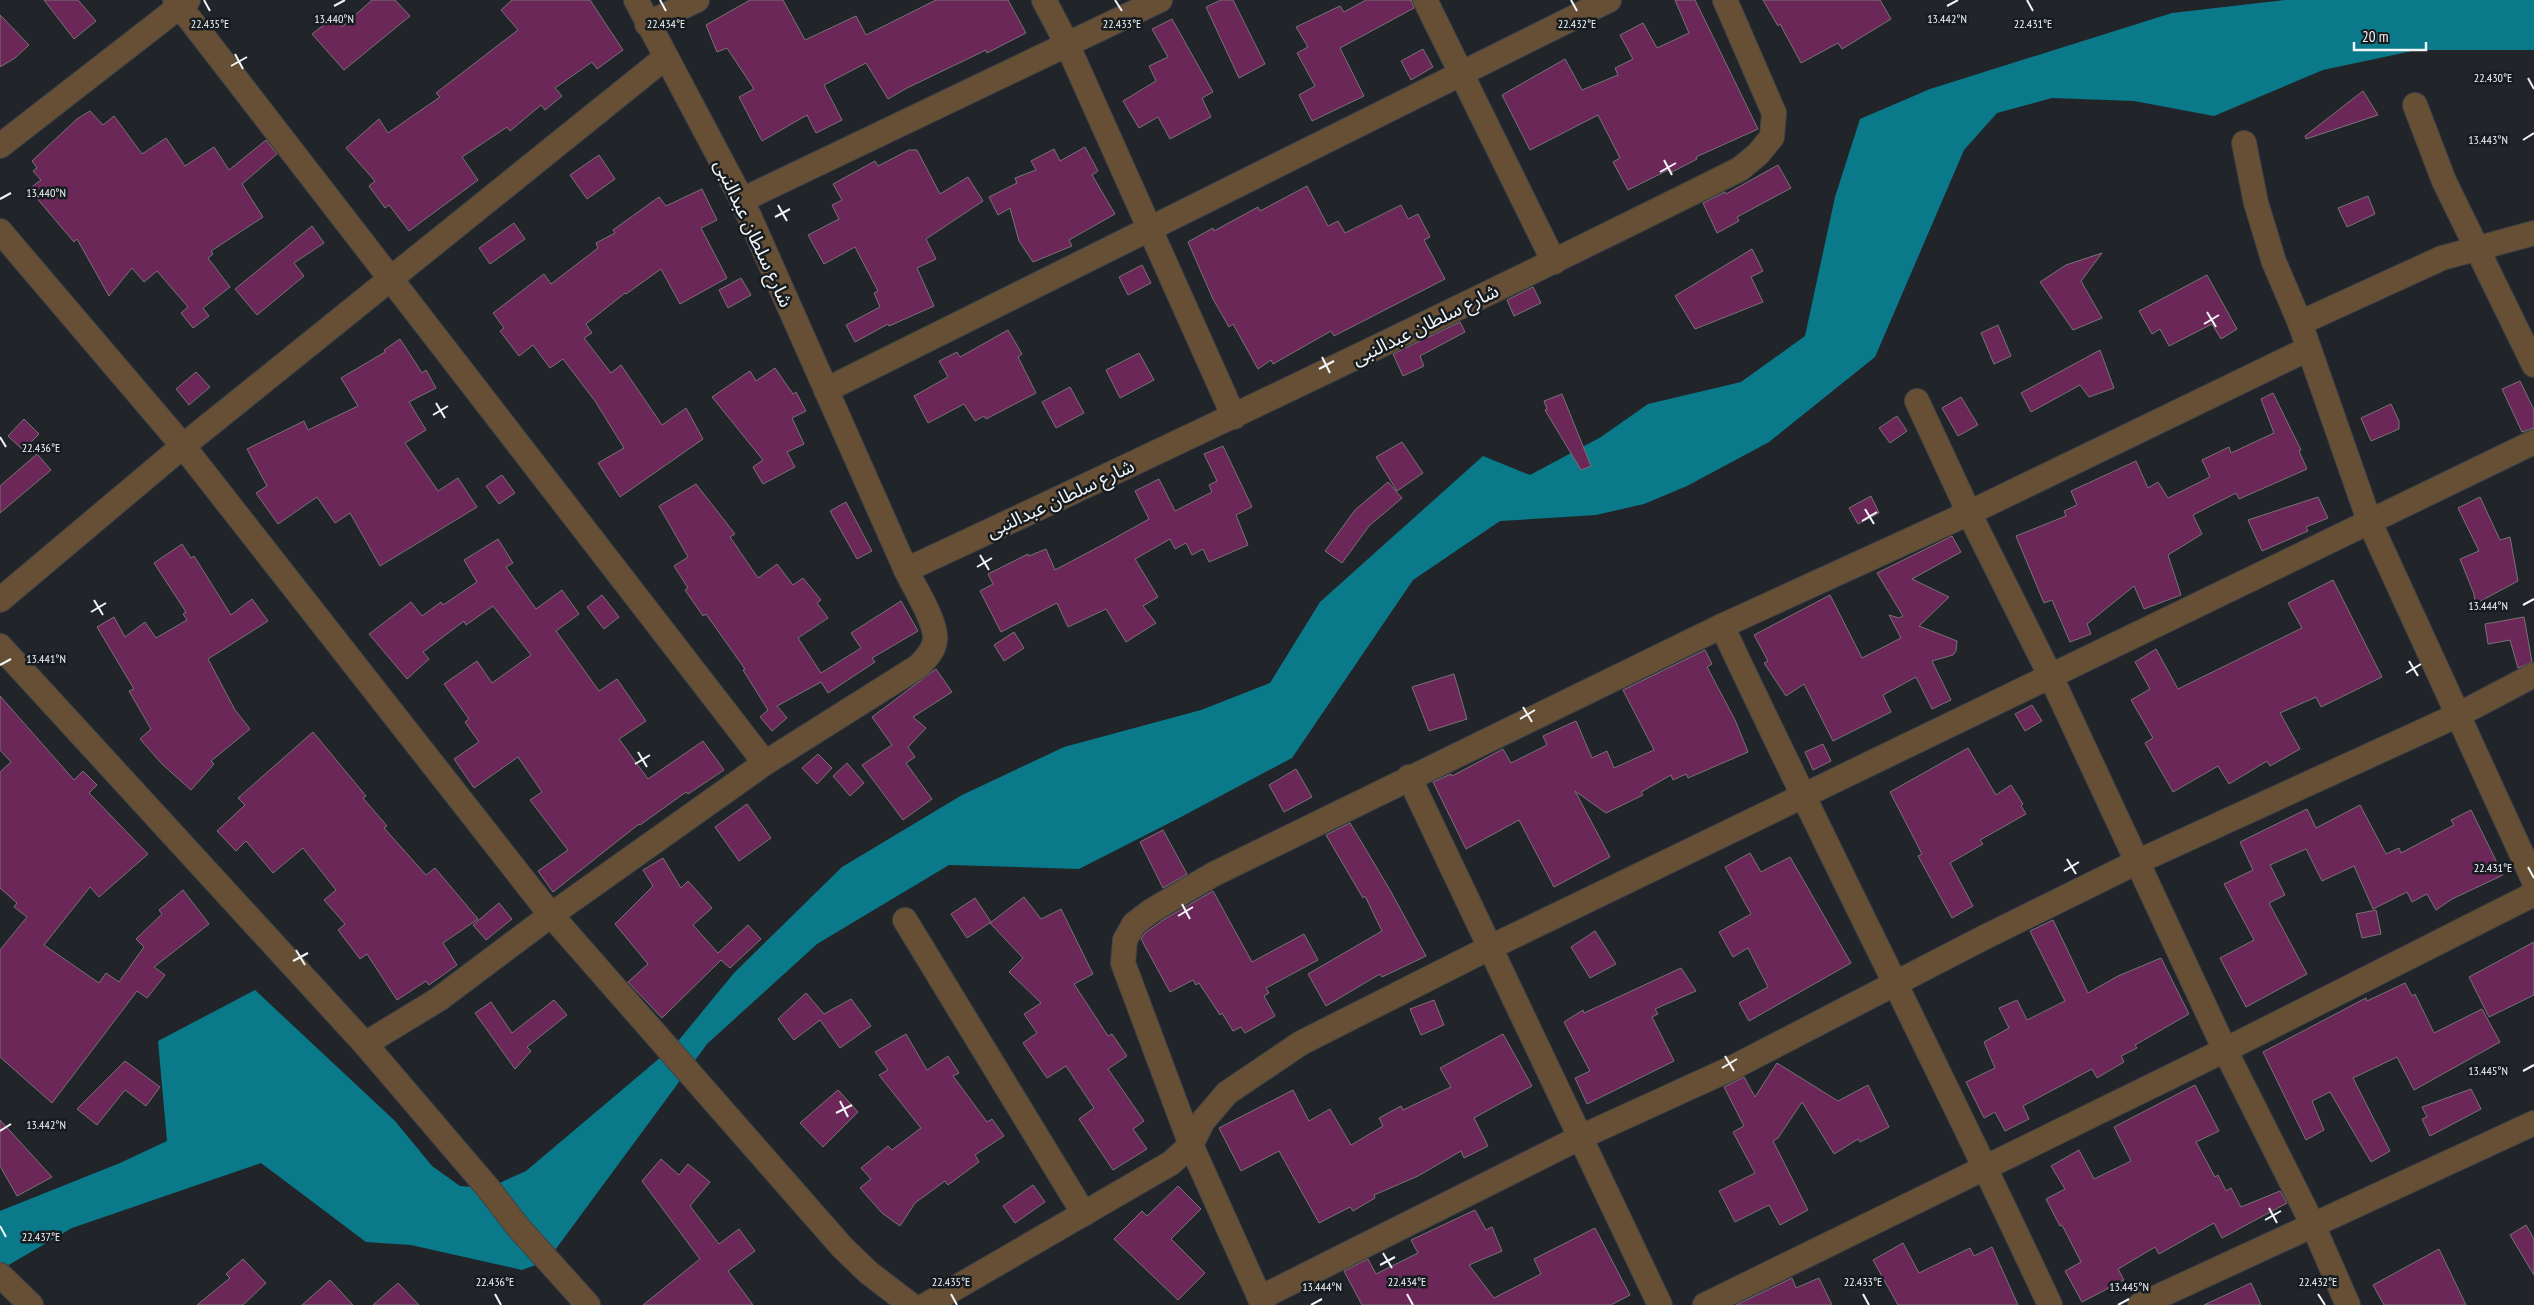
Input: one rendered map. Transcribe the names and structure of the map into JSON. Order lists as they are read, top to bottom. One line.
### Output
{"streets":{"street":["شارع سلطان عبدالنبى"]},"scale_bar":"20 m","coordinates":["13.440°N","13.442°N","22.435°E","22.433°E","22.432°E","22.434°E","22.431°E","22.430°E","13.443°N","22.436°E","13.444°N","13.441°N","13.445°N","22.437°E"]}
